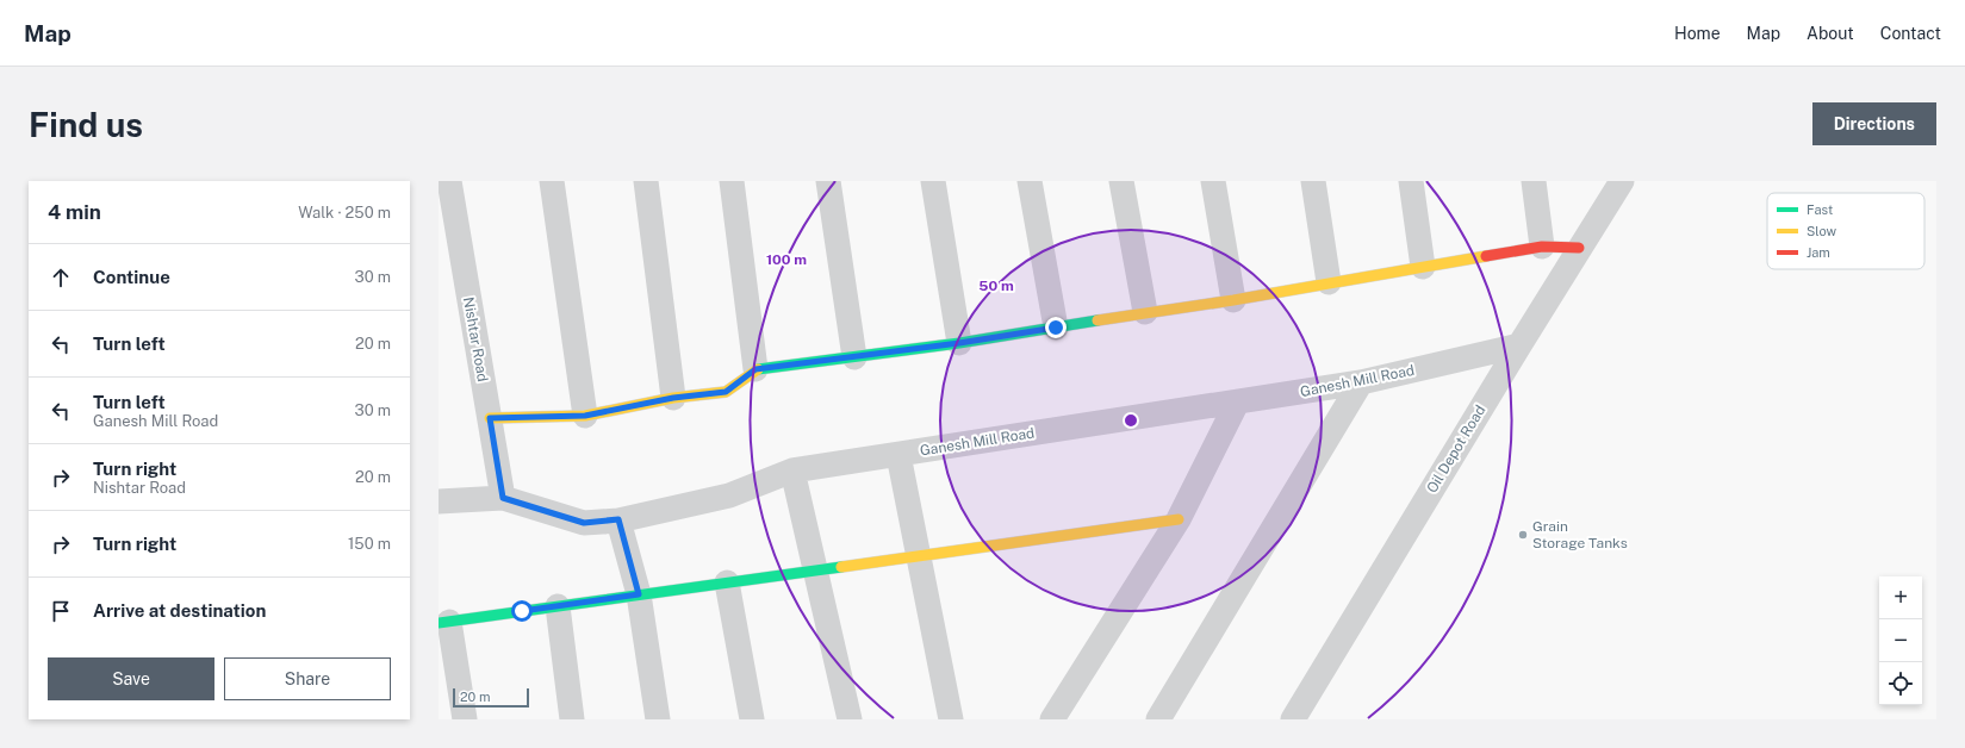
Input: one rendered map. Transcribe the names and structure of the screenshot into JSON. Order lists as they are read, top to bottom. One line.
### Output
{"streets":{"street":["Nishtar Road","Ganesh Mill Road","Oil Depot Road"]},"crossings":[["Nishtar Road","Ganesh Mill Road"],["Ganesh Mill Road","Oil Depot Road"]],"places":["Grain Storage Tanks"],"legend":["Fast","Slow","Jam"],"scale_bar":"20 m","page":{"header":"Map","nav":["Home","Map","About","Contact"],"buttons":["Directions",["Save","Share"]],"title":"Find us","heading":["4 min","Walk · 250 m"],"list":[["Continue","30 m"],["Turn left","20 m"],["Turn left","Ganesh Mill Road","30 m"],["Turn right","Nishtar Road","20 m"],["Turn right","150 m"],"Arrive at destination"],"map_buttons":["+","−"],"scale":"20 m"},"rings":["100 m","50 m"]}
